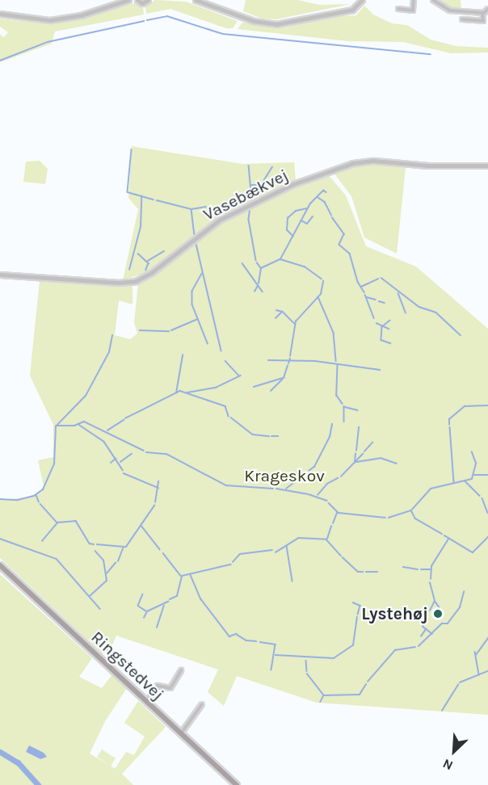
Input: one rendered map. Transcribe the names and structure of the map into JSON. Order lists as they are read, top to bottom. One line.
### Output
{"streets":{"main road":["Ringstedvej"],"street":["Vasebækvej"]},"parks":["Krageskov"],"places":["Lystehøj"],"north":"bottom left"}
